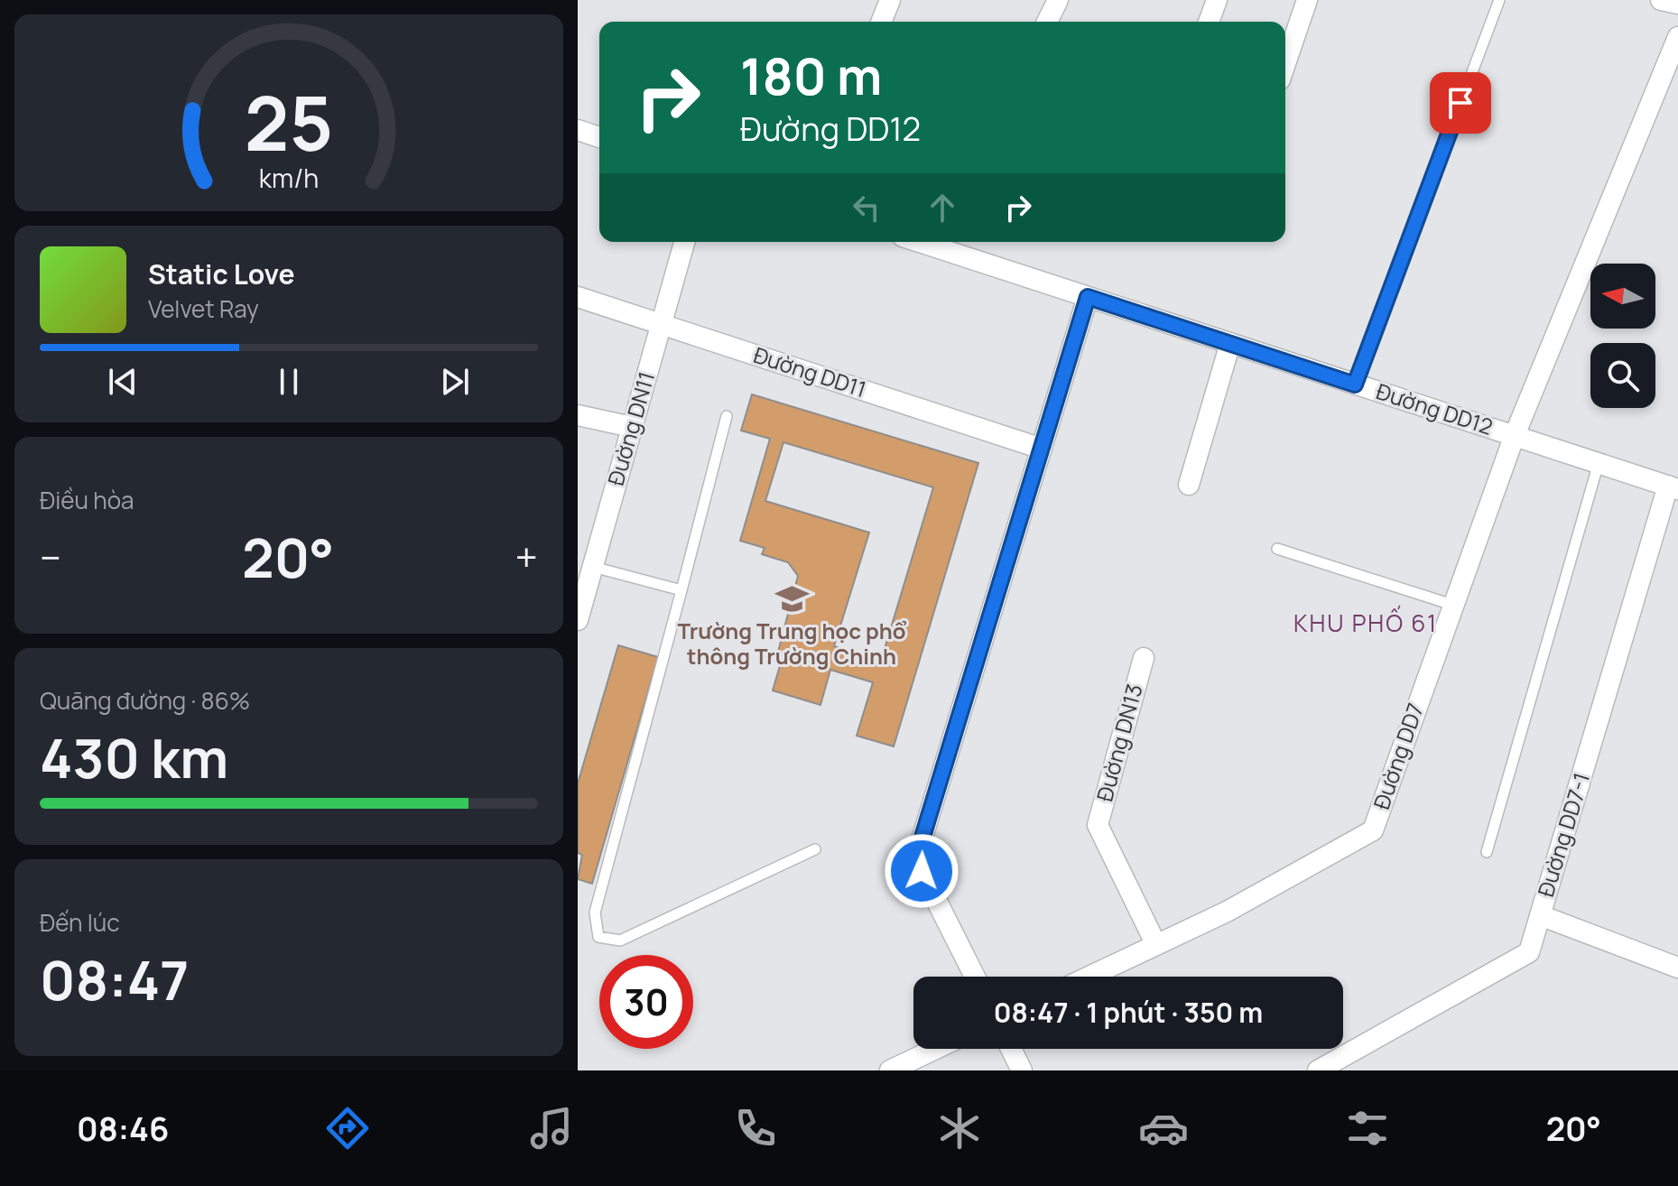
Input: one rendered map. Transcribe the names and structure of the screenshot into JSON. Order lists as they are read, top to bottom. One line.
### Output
{"streets":{"street":["Đường DD11","Đường DD12","Đường DN11","Đường DN13","Đường DD7","Đường DD7-1"]},"crossings":[["Đường DD11","Đường DN11"],["Đường DD12","Đường DD7"],["Đường DD12","Đường DD7-1"],["Đường DN13","Đường DD7"]],"districts":["KHU PHỐ 61"],"places":{"school or university":["Trường Trung học phổ thông Trường Chinh"]},"north":"left","page":{"turn":["180 m","Đường DD12"],"song":["Static Love","Velvet Ray"],"tile":["Điều hòa",["Quãng đường · 86%","430 km"],["Đến lúc","08:47"]],"heat":["−","20°","+"],"limit":"30","trip":"08:47 · 1 phút · 350 m","tabs":["08:46","20°"],"gauge":["25","km/h"]}}
